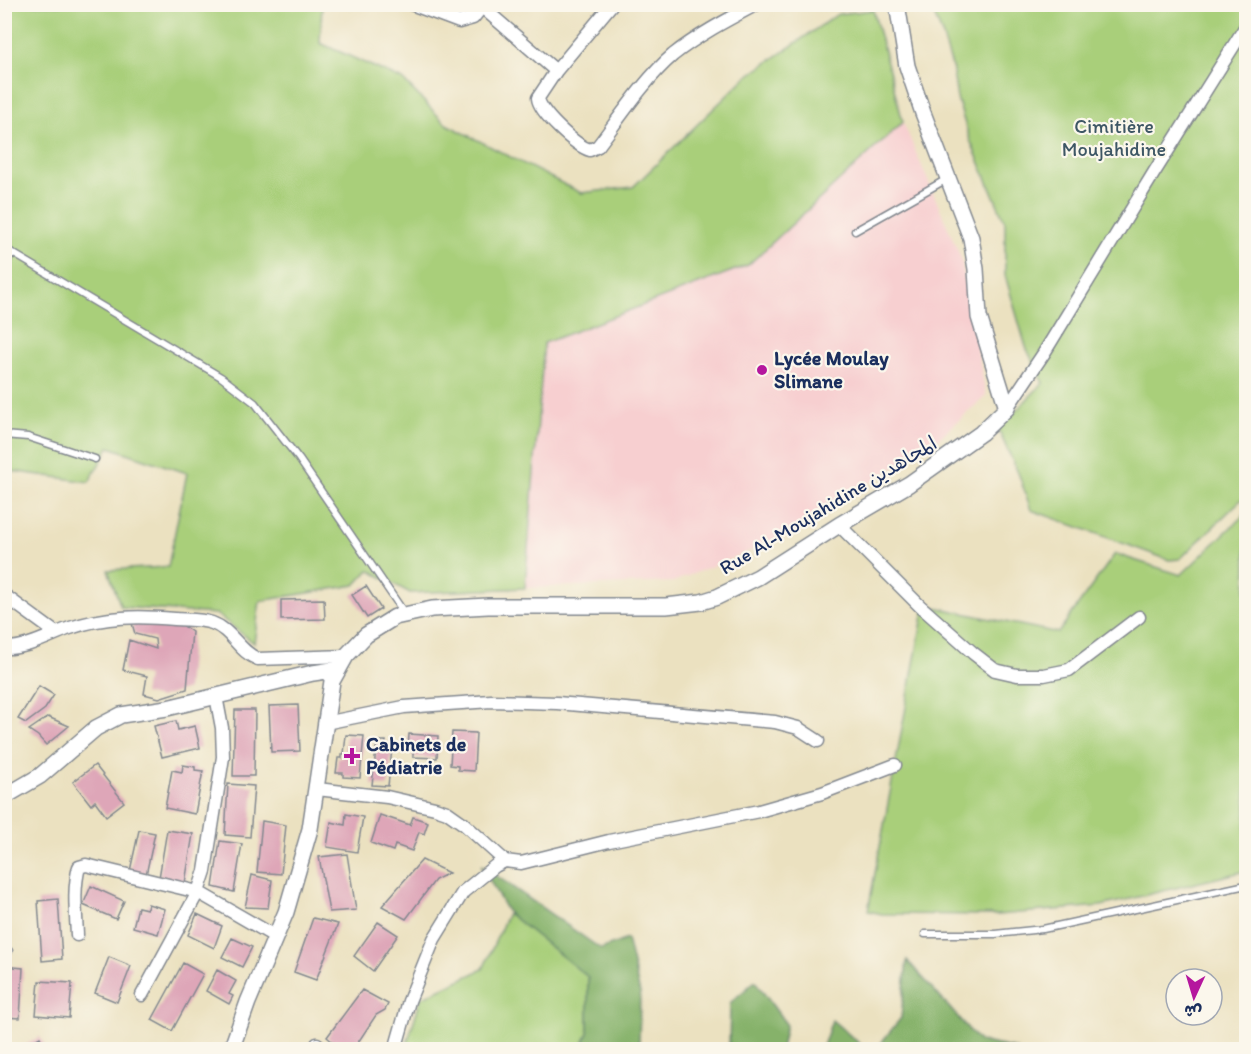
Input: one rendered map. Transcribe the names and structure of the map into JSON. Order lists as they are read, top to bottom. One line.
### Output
{"streets":{"street":["Rue Al-Moujahidine المجاهدين"]},"parks":["Cimitière Moujahidine"],"places":{"other":["Lycée Moulay Slimane"],"health":["Cabinets de Pédiatrie"]},"north":"bottom"}
